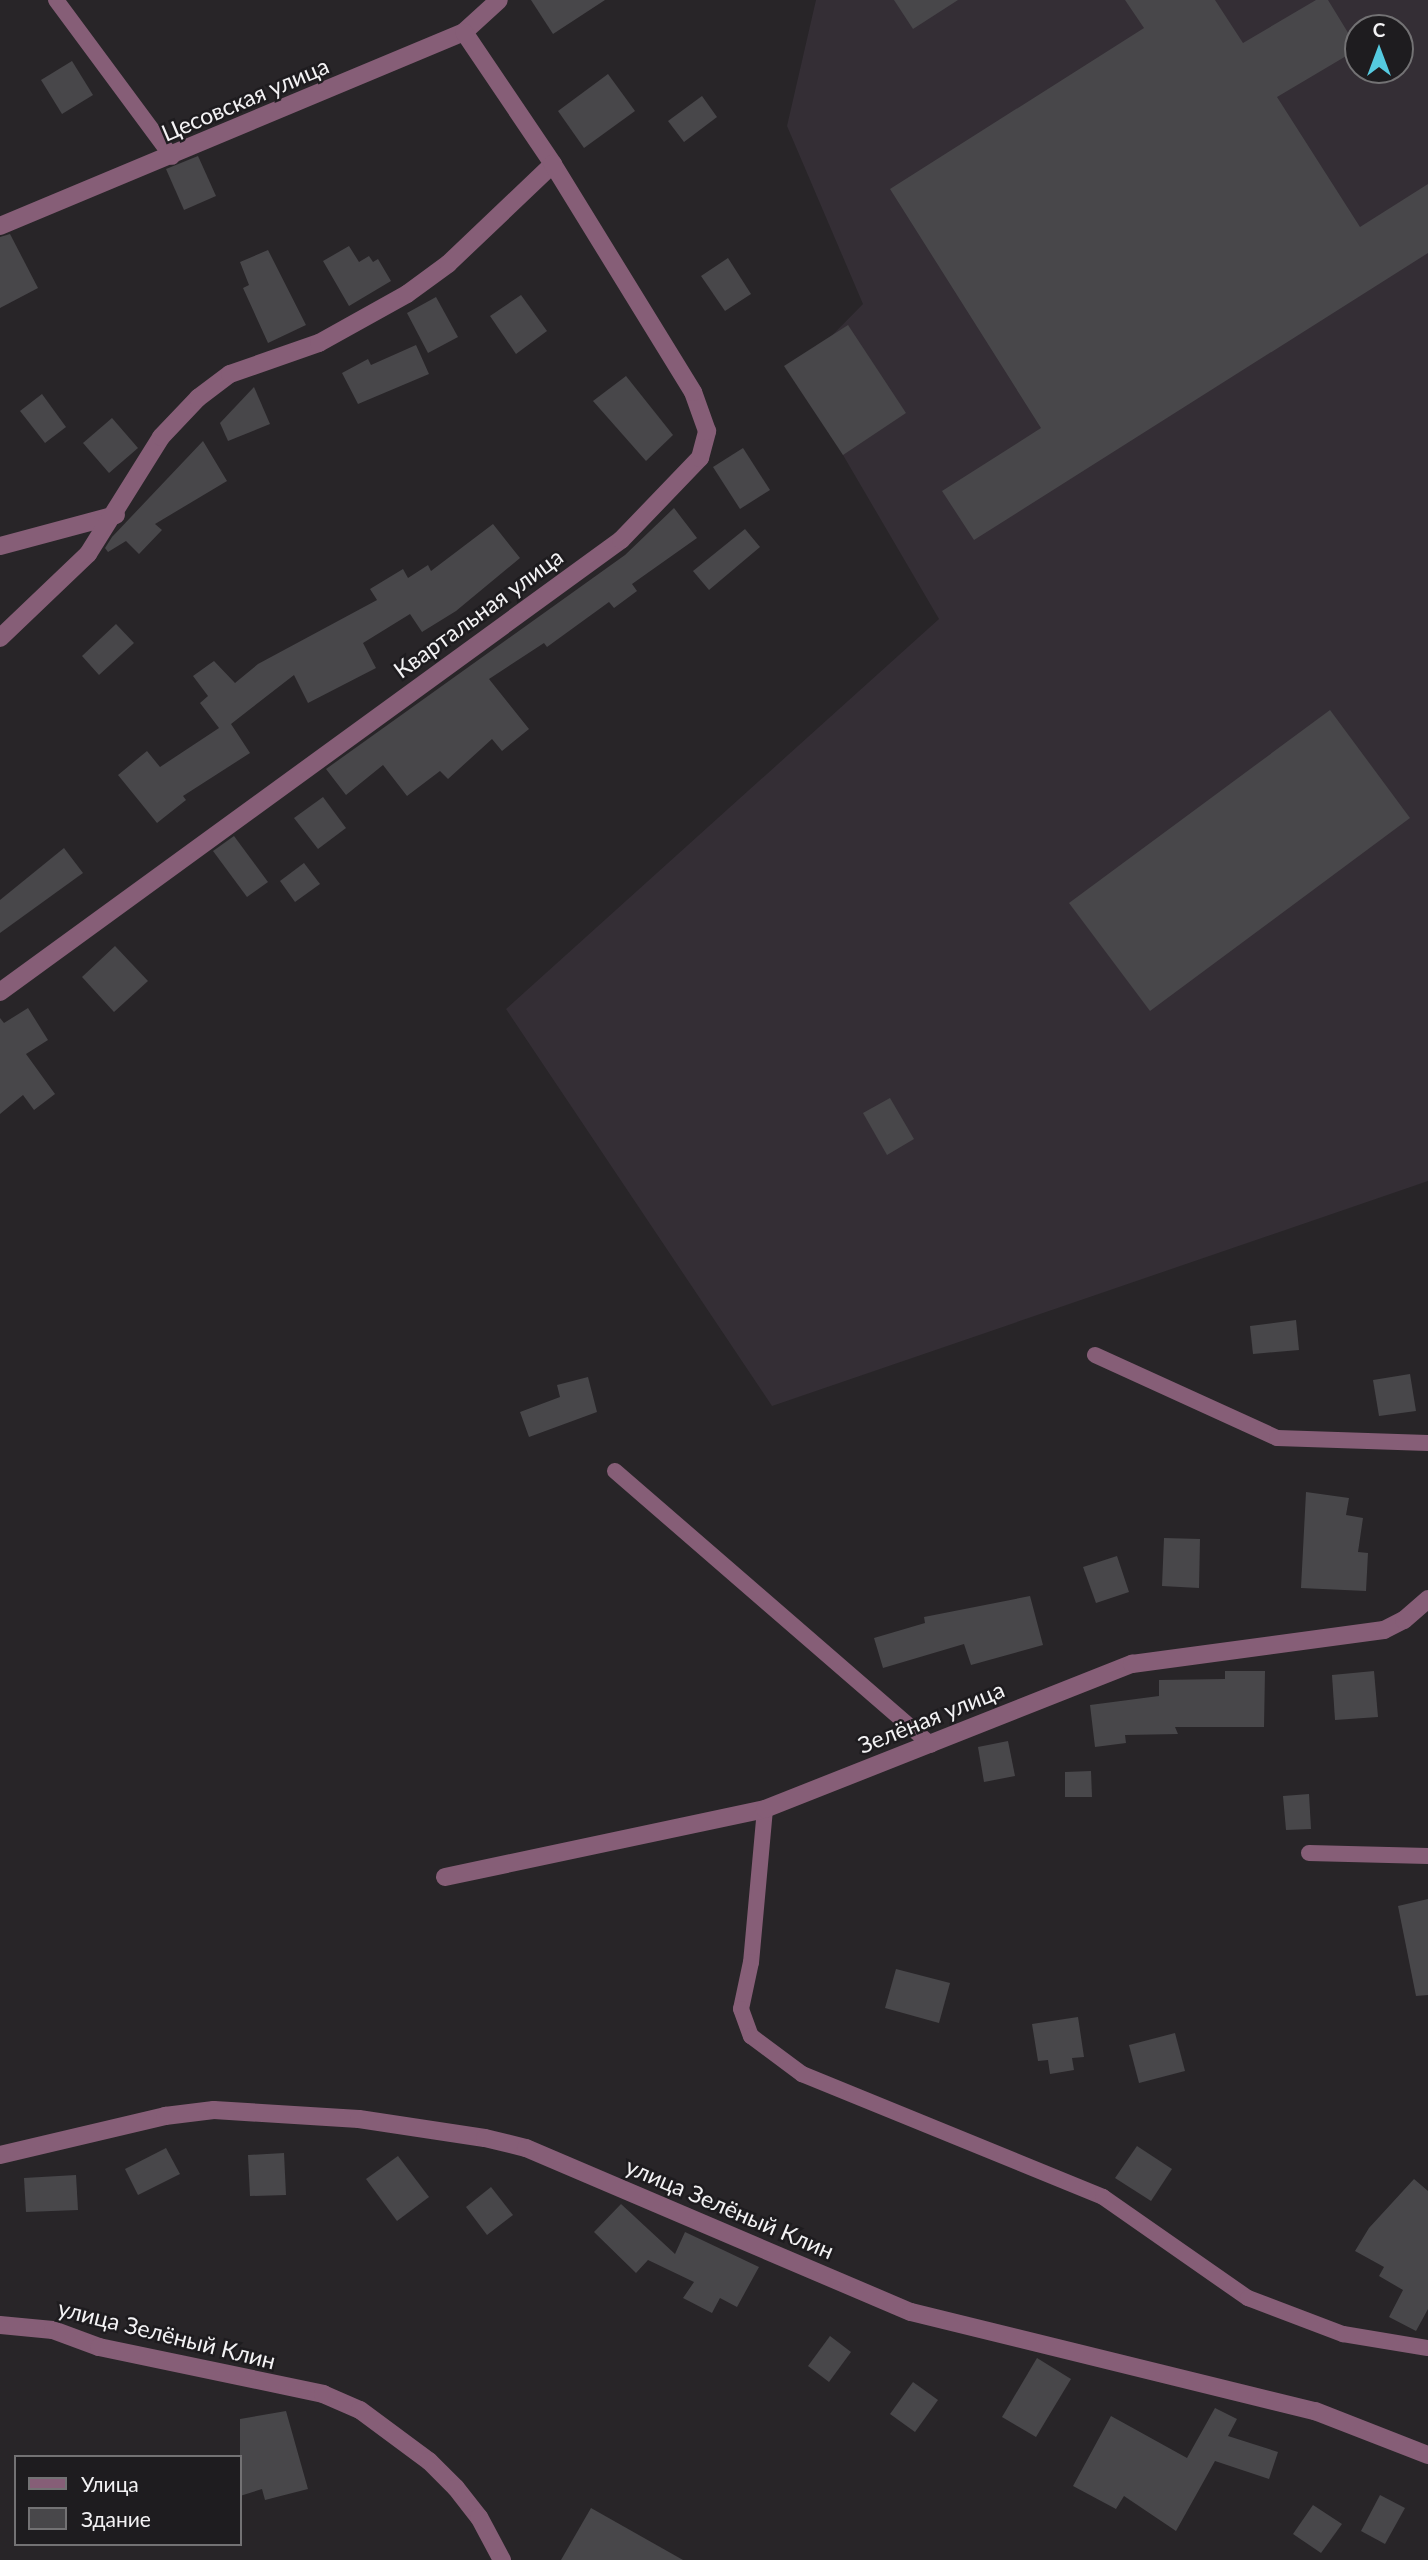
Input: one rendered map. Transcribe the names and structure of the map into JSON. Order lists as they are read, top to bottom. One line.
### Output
{"streets":{"street":["Цесовская улица","Квартальная улица","Зелёная улица","улица Зелёный Клин"]},"crossings":[["Цесовская улица","Квартальная улица"]],"legend":["Улица","Здание"],"north":"top"}
